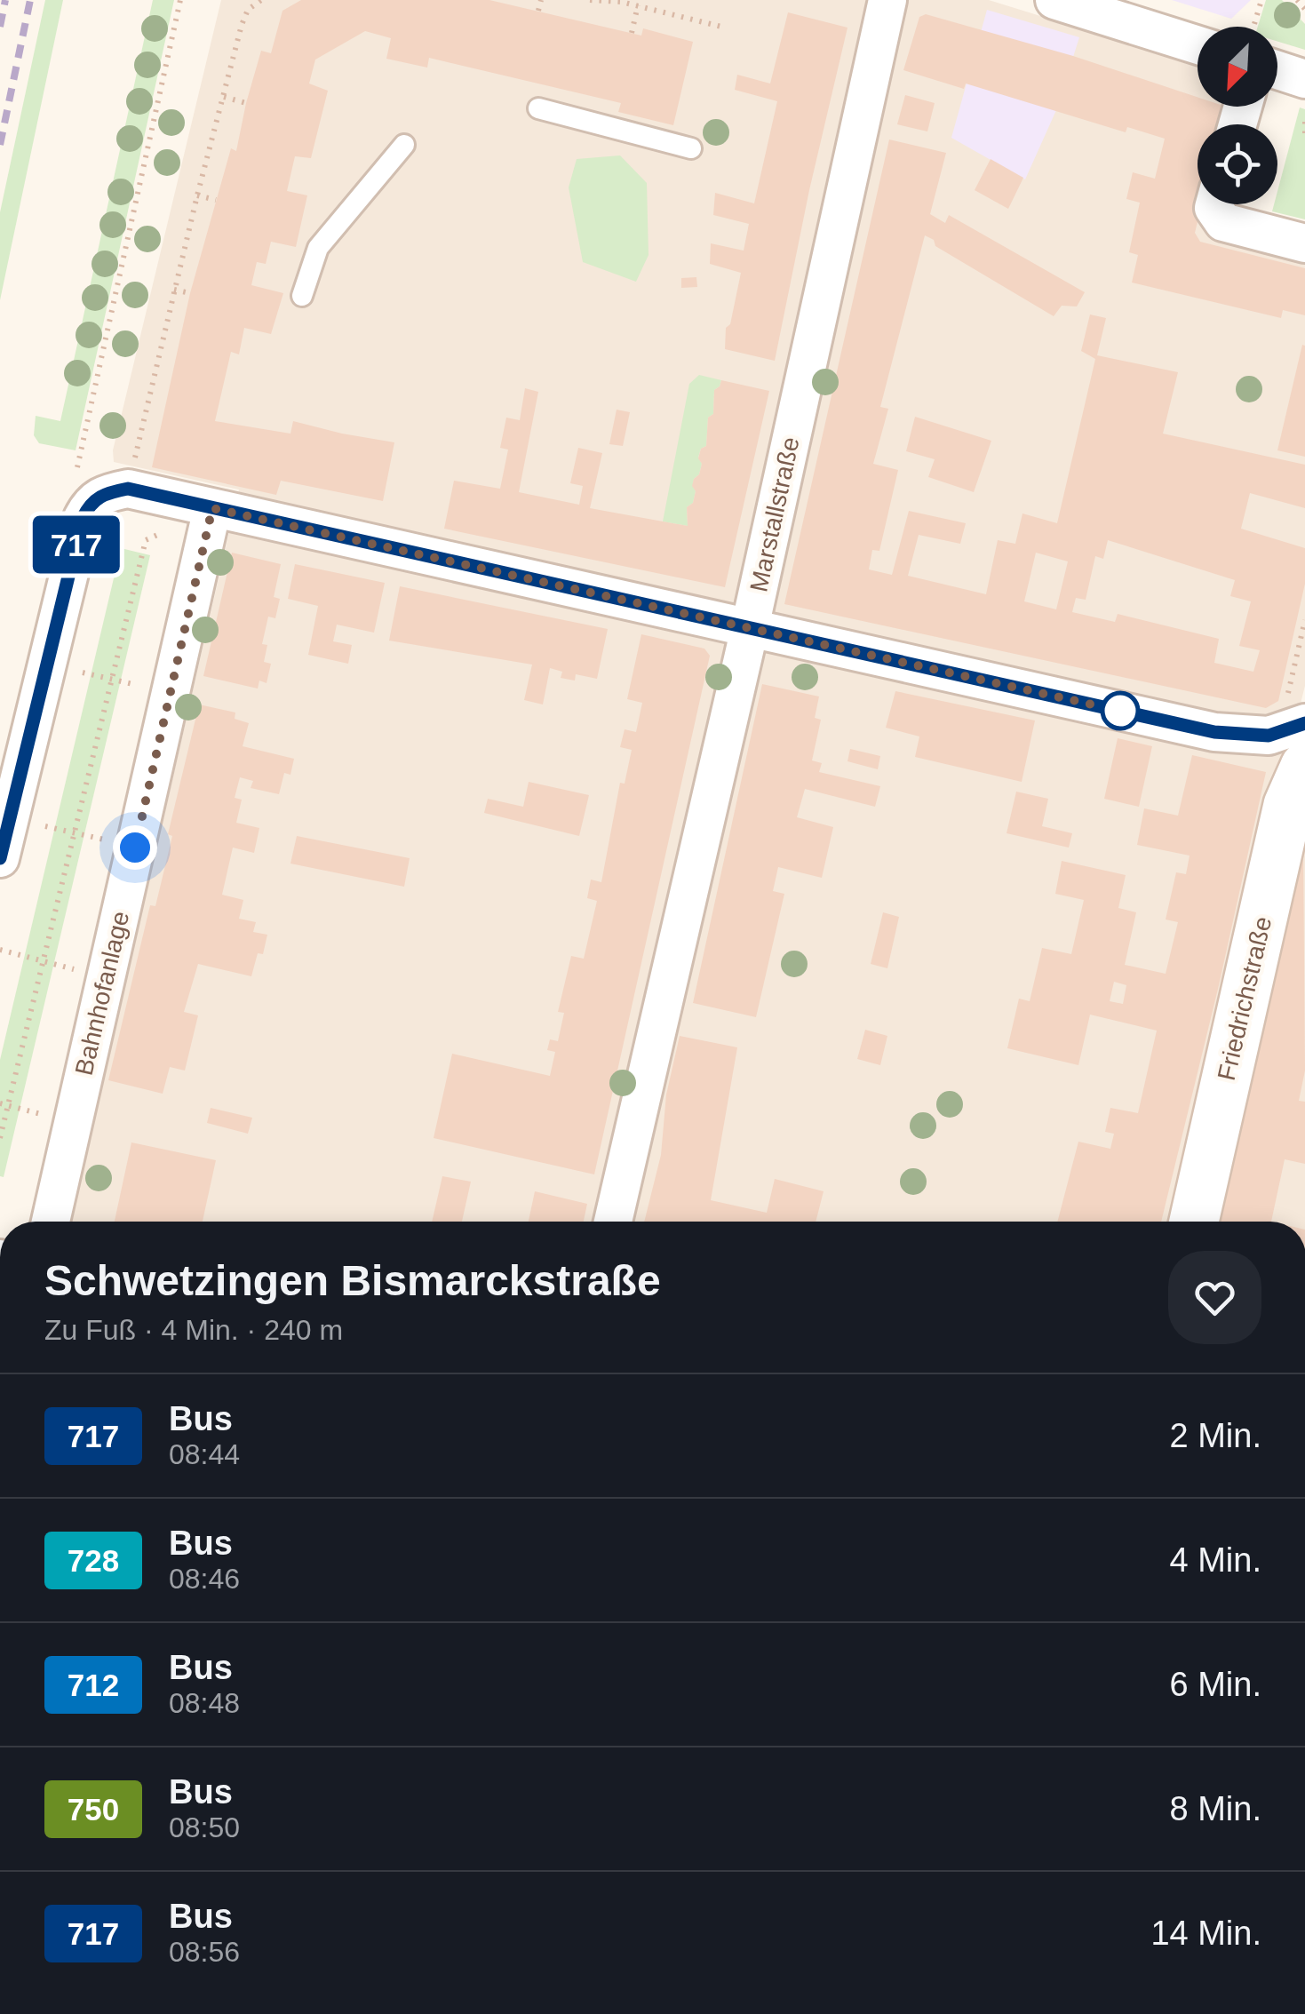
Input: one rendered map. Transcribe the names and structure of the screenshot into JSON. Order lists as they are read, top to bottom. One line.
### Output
{"streets":{"street":["Marstallstraße","Bahnhofanlage","Friedrichstraße"]},"lines":["bus line 717"],"north":"bottom left","page":{"on_map":"717","heading":["Schwetzingen Bismarckstraße","Zu Fuß · 4 Min. · 240 m"],"list":[{"mark":"717","name":"Bus","note":"08:44","value":"2 Min."},{"mark":"728","name":"Bus","note":"08:46","value":"4 Min."},{"mark":"712","name":"Bus","note":"08:48","value":"6 Min."},{"mark":"750","name":"Bus","note":"08:50","value":"8 Min."},{"mark":"717","name":"Bus","note":"08:56","value":"14 Min."}]}}
